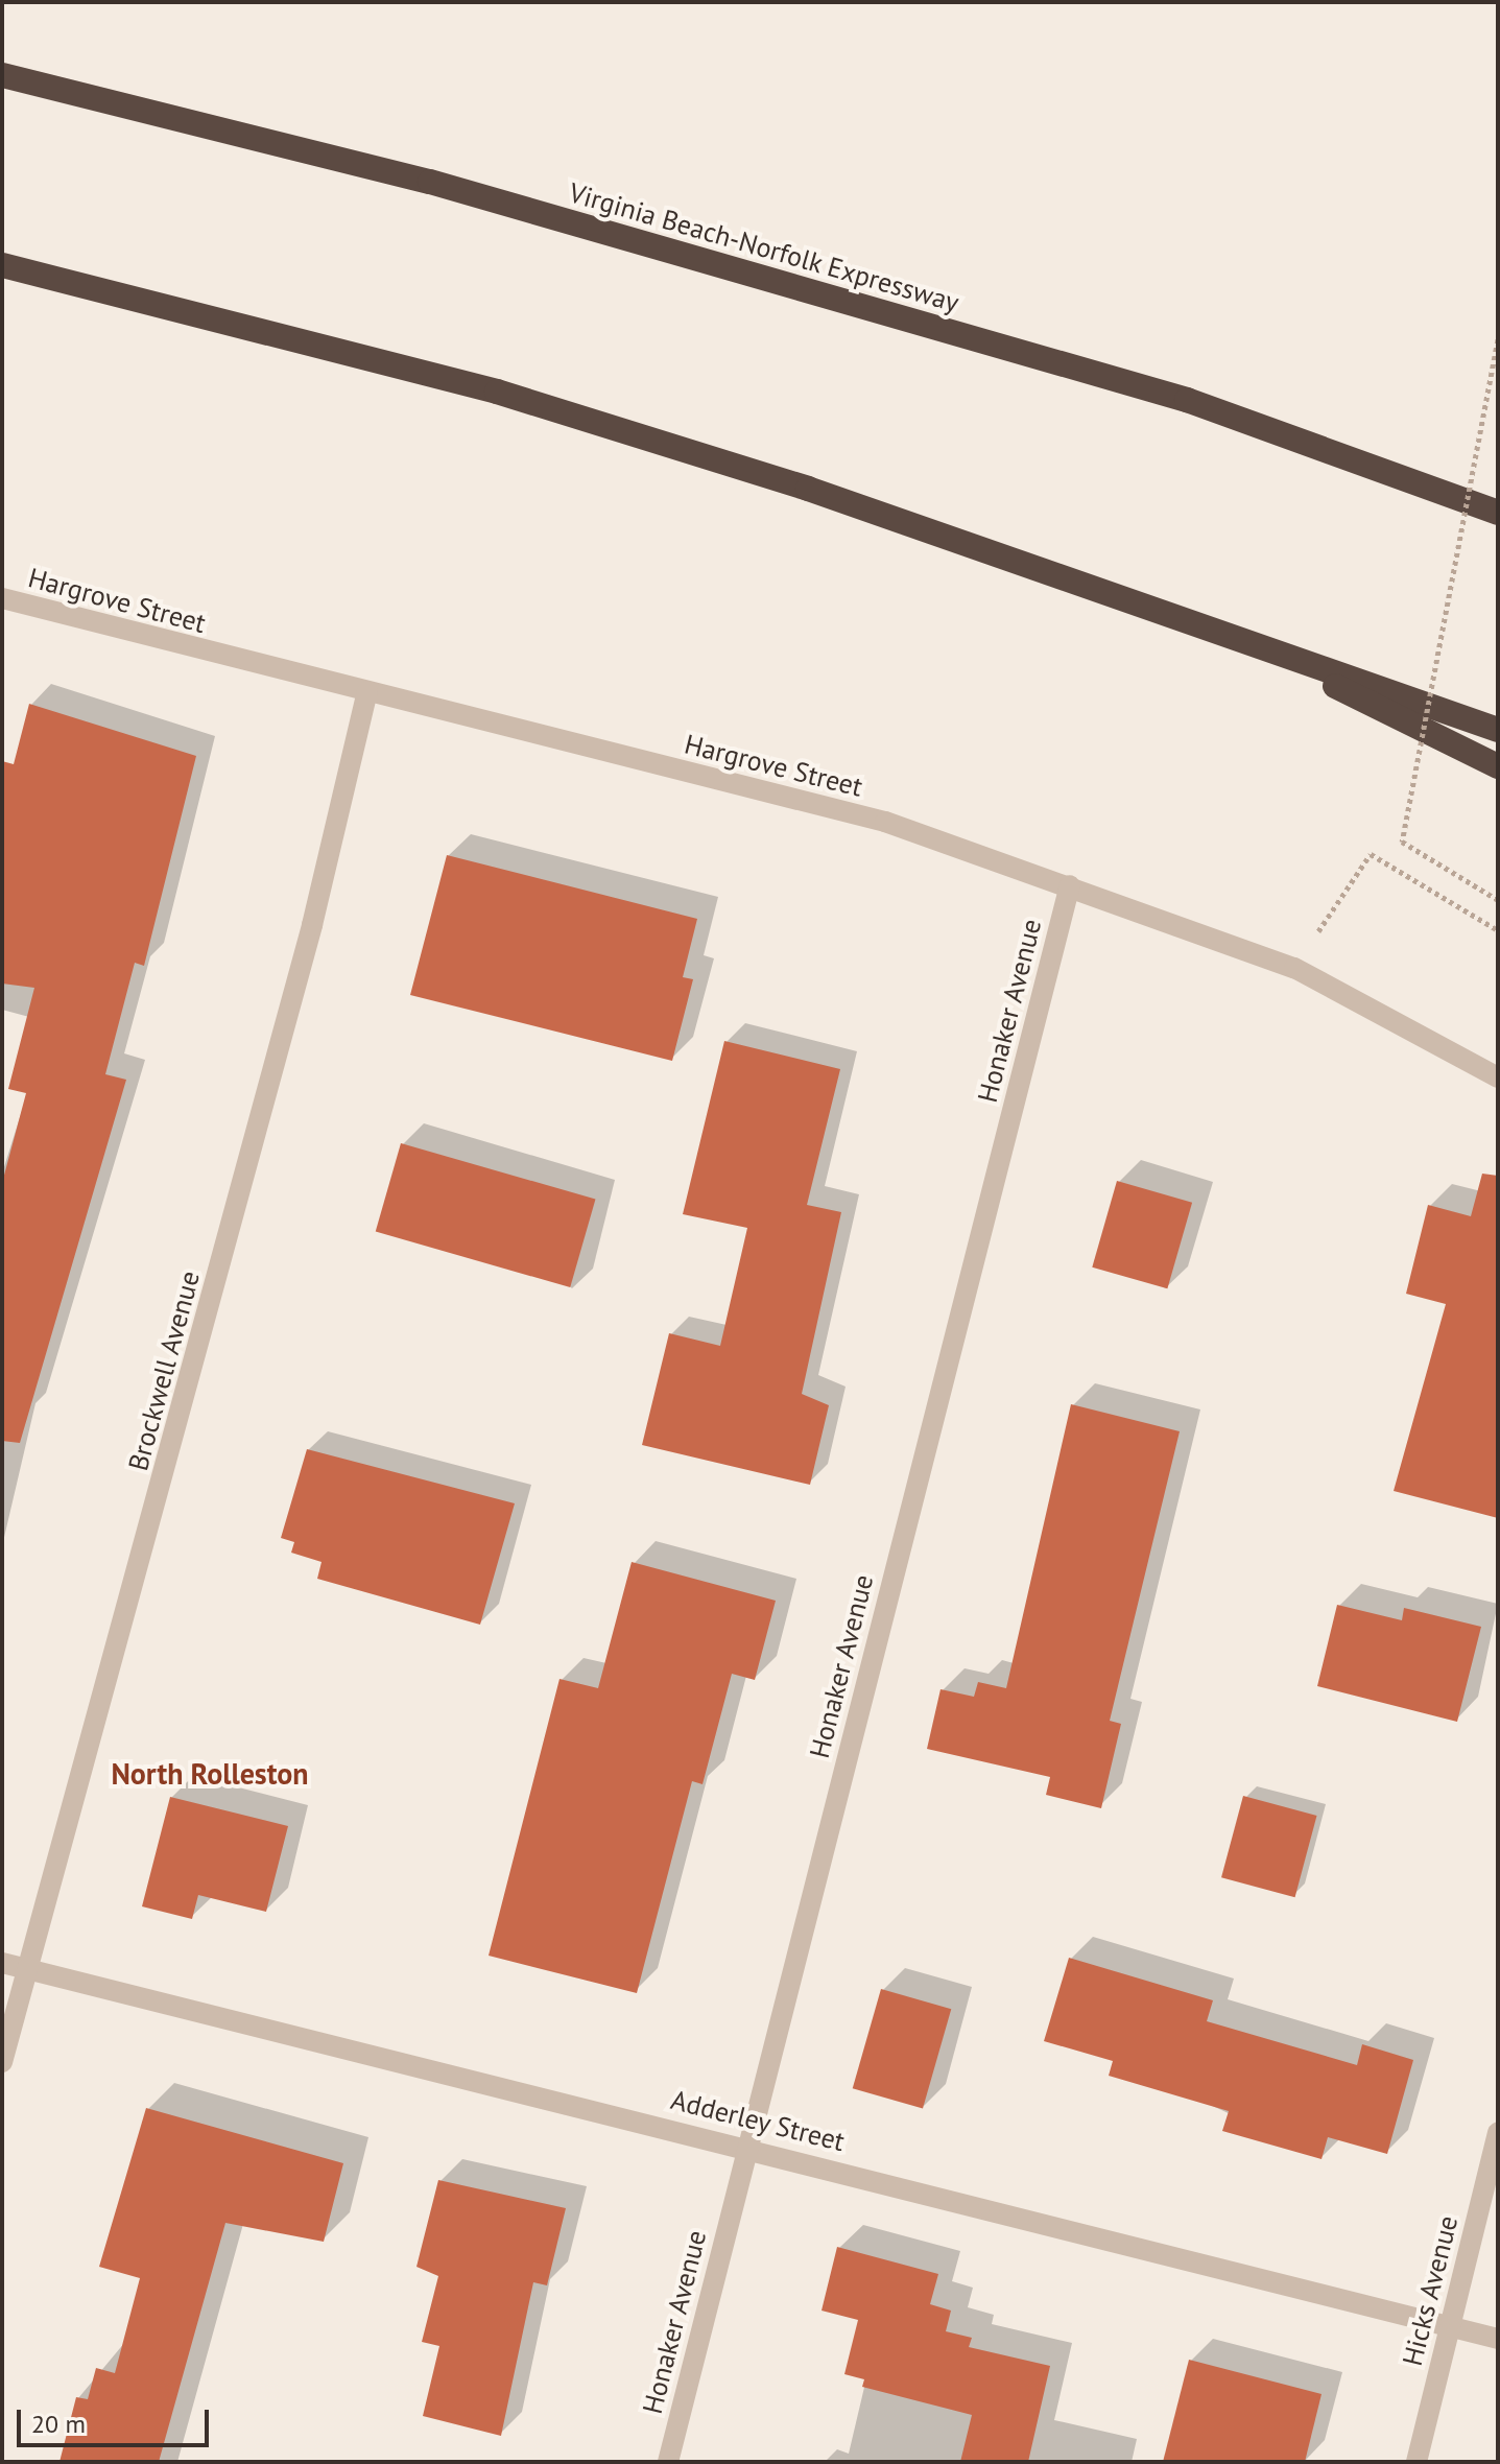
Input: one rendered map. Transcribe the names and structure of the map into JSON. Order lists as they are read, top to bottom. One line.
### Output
{"streets":{"highway":["Virginia Beach-Norfolk Expressway"],"street":["Hargrove Street","Honaker Avenue","Brockwell Avenue","Adderley Street","Hicks Avenue"]},"crossings":[["Hargrove Street","Honaker Avenue"],["Hargrove Street","Brockwell Avenue"],["Honaker Avenue","Adderley Street"],["Brockwell Avenue","Adderley Street"],["Adderley Street","Hicks Avenue"]],"districts":["North Rolleston"],"scale_bar":"20 m"}
